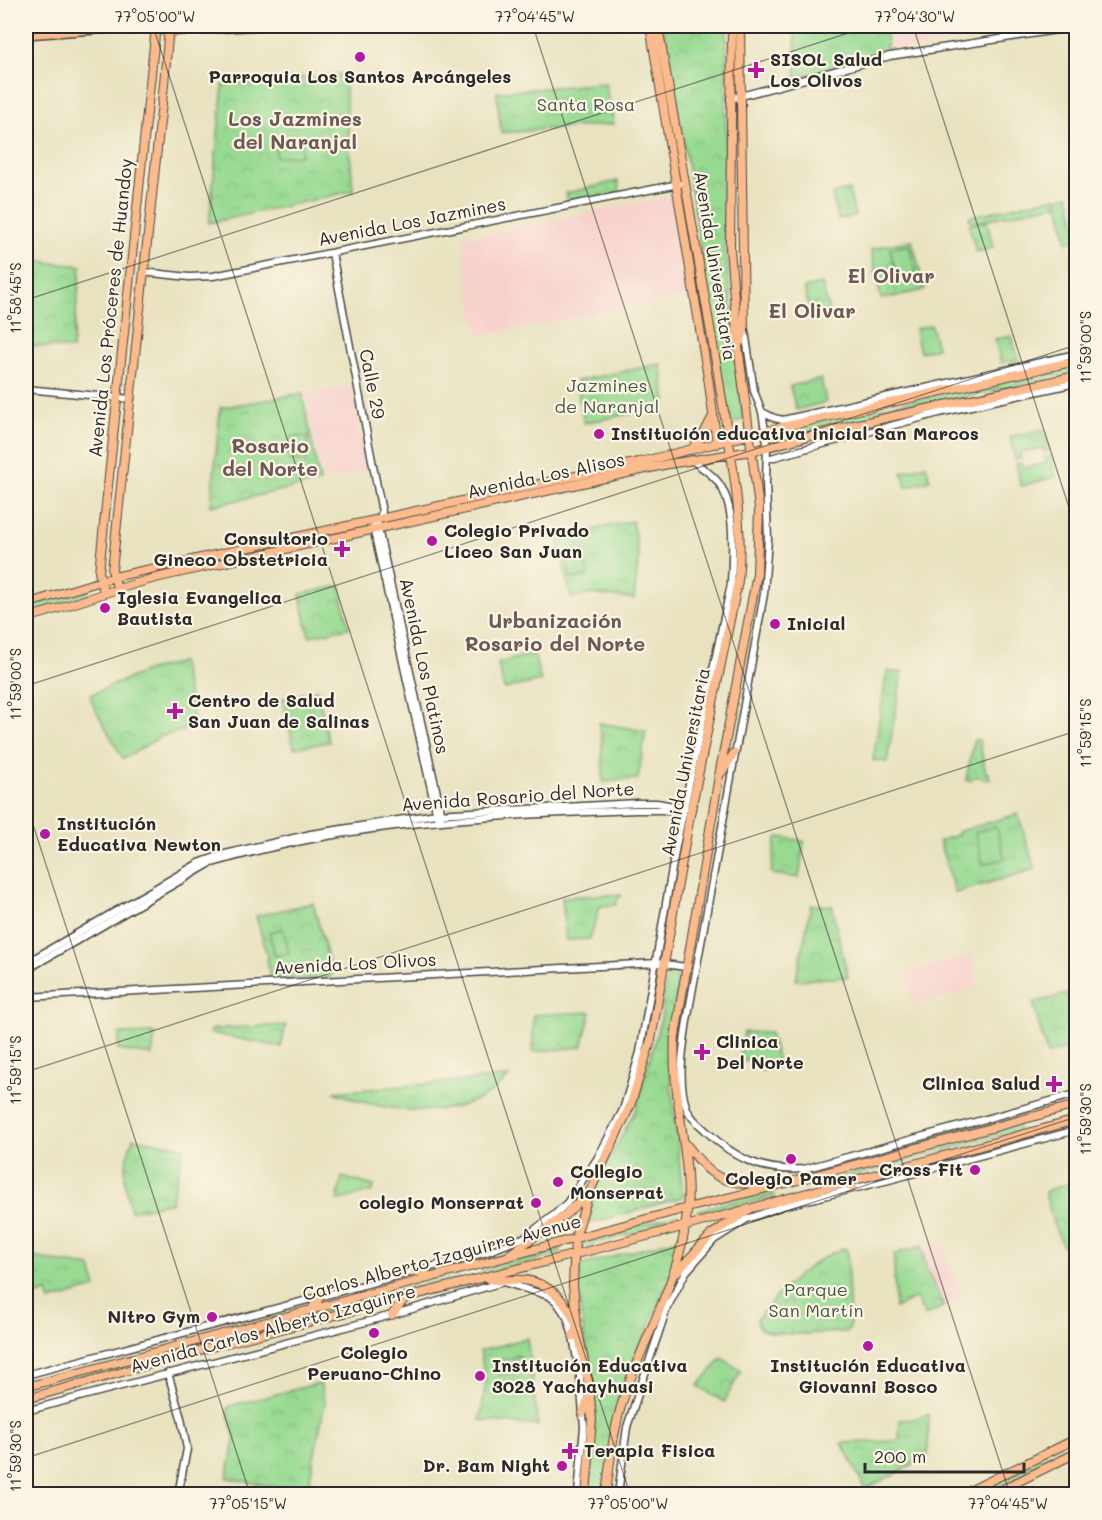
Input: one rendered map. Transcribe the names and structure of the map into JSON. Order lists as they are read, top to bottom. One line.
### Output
{"streets":{"main road":["Avenida Universitaria","Avenida Los Próceres de Huandoy","Avenida Los Alisos","Carlos Alberto Izaguirre Avenue"],"street":["Avenida Los Jazmines","Calle 29","Avenida Los Platinos","Avenida Rosario del Norte","Avenida Los Olivos","Avenida Carlos Alberto Izaguirre"]},"crossings":[["Avenida Los Jazmines","Avenida Universitaria"],["Avenida Los Jazmines","Avenida Los Próceres de Huandoy"],["Avenida Los Jazmines","Calle 29"],["Avenida Universitaria","Avenida Los Alisos"],["Avenida Universitaria","Avenida Rosario del Norte"],["Avenida Universitaria","Avenida Los Olivos"],["Avenida Universitaria","Carlos Alberto Izaguirre Avenue"],["Avenida Universitaria","Avenida Carlos Alberto Izaguirre"],["Avenida Los Próceres de Huandoy","Avenida Los Alisos"],["Calle 29","Avenida Los Alisos"],["Calle 29","Avenida Los Platinos"],["Avenida Los Alisos","Avenida Los Platinos"],["Avenida Los Platinos","Avenida Rosario del Norte"]],"districts":["Los Jazmines del Naranjal","El Olivar","El Olivar","Rosario del Norte","Urbanización Rosario del Norte"],"parks":["Santa Rosa","Jazmines de Naranjal","Parque San Martín"],"places":{"other":["Parroquia Los Santos Arcángeles","Institución educativa inicial San Marcos","Colegio Privado Liceo San Juan","Iglesia Evangelica Bautista","Inicial","Institución Educativa Newton","Colegio Pamer","Cross Fit","Collegio Monserrat","colegio Monserrat","Nitro Gym","Colegio Peruano-Chino","Institución Educativa Giovanni Bosco","Institución Educativa 3028 Yachayhuasi","Dr. Bam Night"],"health":["SISOL Salud Los Olivos","Consultorio Gineco Obstetricia","Centro de Salud San Juan de Salinas","Clinica Del Norte","Clinica Salud","Terapia Fisica"]},"scale_bar":"200 m","coordinates":["77°05'00\"W","77°04'45\"W","77°04'30\"W","11°58'45\"S","11°59'00\"S","11°59'15\"S","11°59'30\"S","77°05'15\"W"]}
